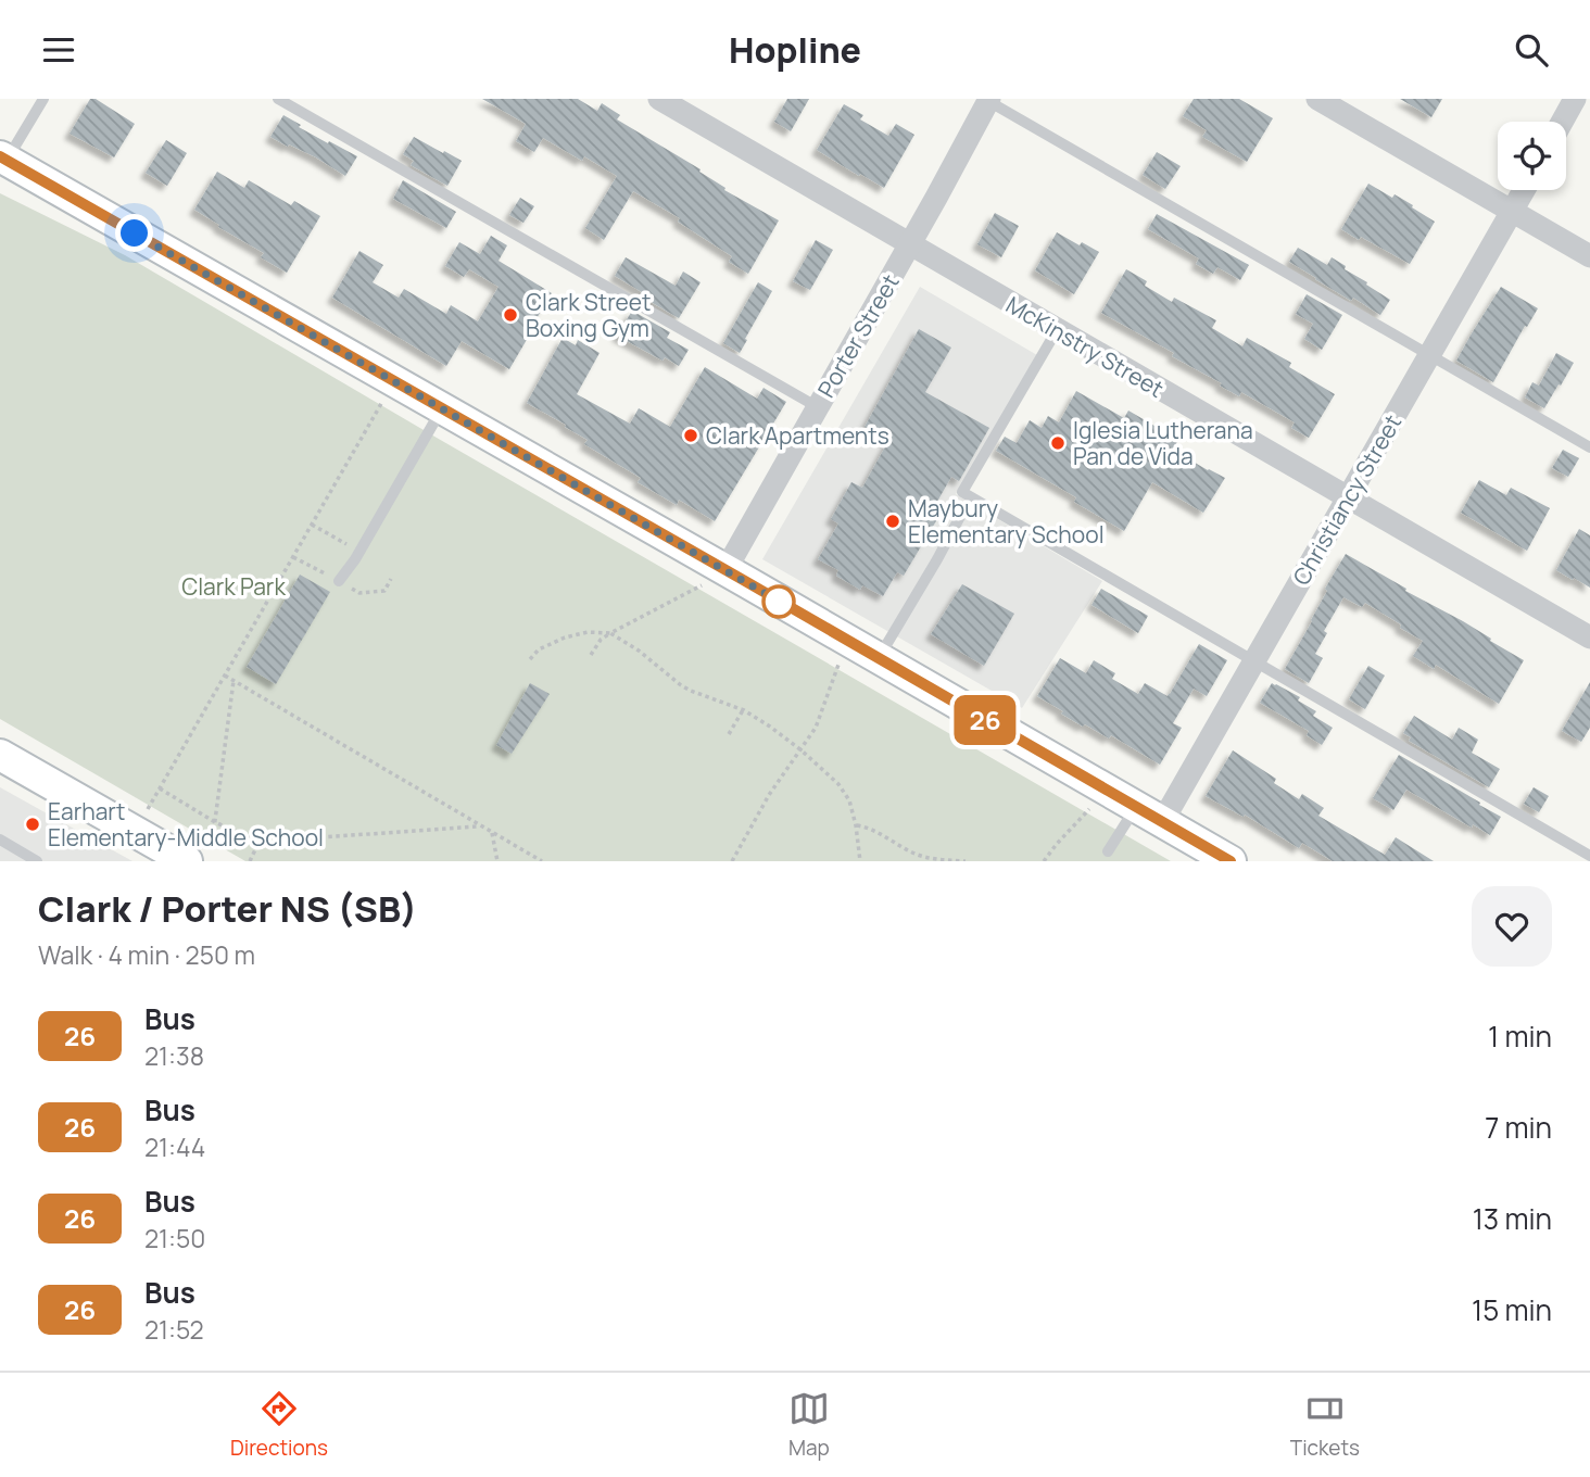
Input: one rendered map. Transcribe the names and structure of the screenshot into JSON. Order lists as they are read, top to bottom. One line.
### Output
{"streets":{"street":["Porter Street","McKinstry Street","Christiancy Street"]},"crossings":[["Porter Street","McKinstry Street"],["McKinstry Street","Christiancy Street"]],"parks":["Clark Park"],"places":["Clark Street Boxing Gym","Clark Apartments","Iglesia Lutherana Pan de Vida","Maybury Elementary School","Earhart Elementary-Middle School"],"lines":["bus line 26"],"page":{"header":"Hopline","on_map":"26","heading":["Clark / Porter NS (SB)","Walk · 4 min · 250 m"],"list":[{"mark":"26","name":"Bus","note":"21:38","value":"1 min"},{"mark":"26","name":"Bus","note":"21:44","value":"7 min"},{"mark":"26","name":"Bus","note":"21:50","value":"13 min"},{"mark":"26","name":"Bus","note":"21:52","value":"15 min"}],"tabs":["Directions","Map","Tickets"]}}
